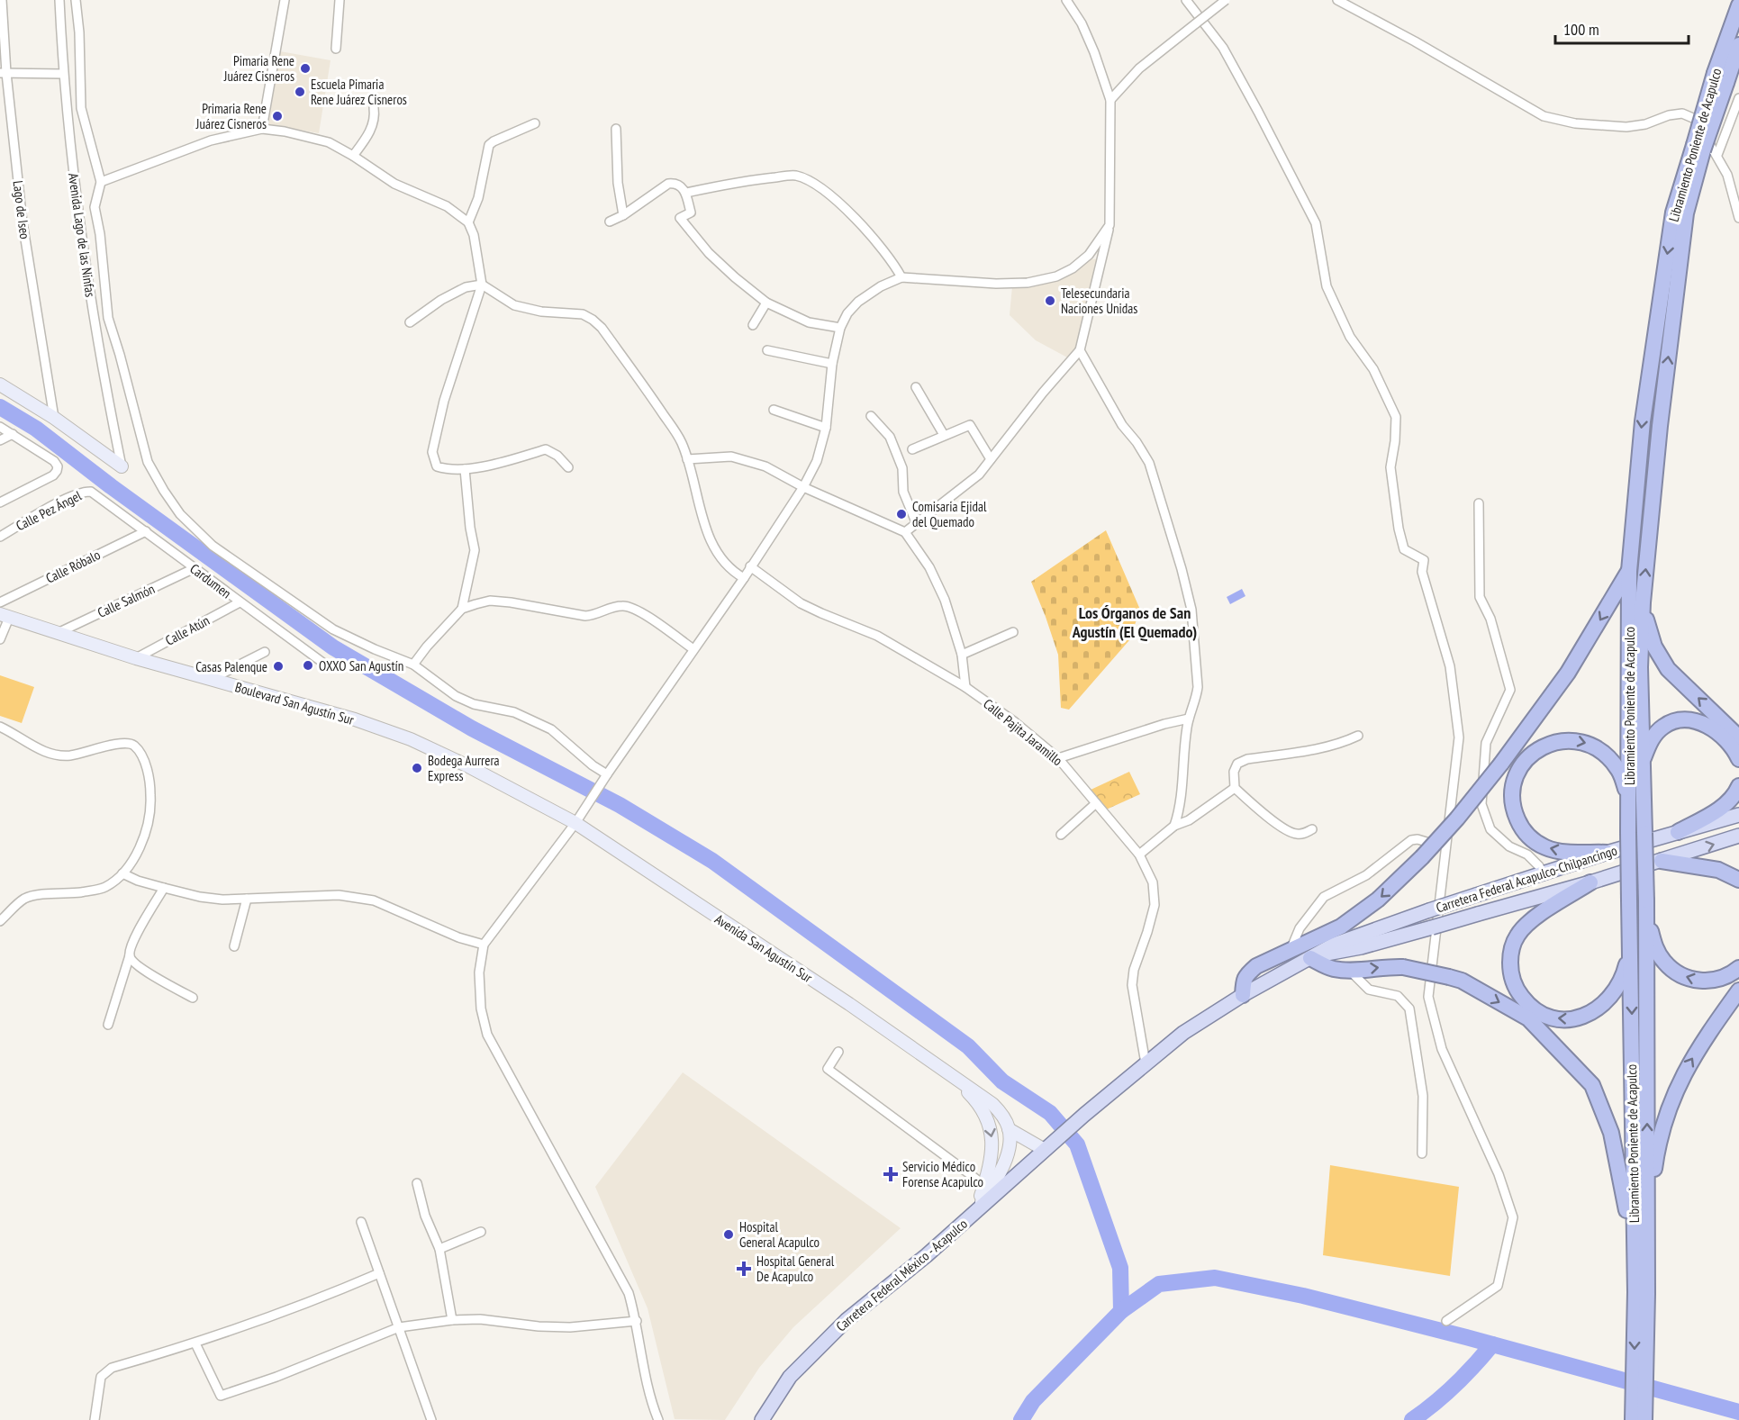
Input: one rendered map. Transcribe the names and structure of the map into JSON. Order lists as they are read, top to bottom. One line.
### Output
{"streets":{"highway":["Libramiento Poniente de Acapulco"],"main road":["Boulevard San Agustín Sur","Carretera Federal Acapulco-Chilpancingo","Avenida San Agustín Sur","Carretera Federal México - Acapulco"],"street":["Lago de Iseo","Avenida Lago de las Ninfas","Calle Pez Ángel","Calle Róbalo","Cardumen","Calle Salmón","Calle Atún","Calle Pajita Jaramillo"]},"crossings":[["Calle Pez Ángel","Cardumen"],["Calle Róbalo","Cardumen"],["Cardumen","Calle Salmón"],["Cardumen","Calle Atún"],["Calle Salmón","Boulevard San Agustín Sur"],["Calle Atún","Boulevard San Agustín Sur"],["Boulevard San Agustín Sur","Avenida San Agustín Sur"],["Calle Pajita Jaramillo","Carretera Federal Acapulco-Chilpancingo"],["Carretera Federal Acapulco-Chilpancingo","Carretera Federal México - Acapulco"],["Avenida San Agustín Sur","Carretera Federal México - Acapulco"]],"districts":["Los Órganos de San Agustín (El Quemado)"],"places":{"other":["Pimaria Rene Juárez Cisneros","Escuela Pimaria Rene Juárez Cisneros","Primaria Rene Juárez Cisneros","Telesecundaria Naciones Unidas","Comisaria Ejidal del Quemado","OXXO San Agustín","Casas Palenque","Bodega Aurrera Express","Hospital General Acapulco"],"health":["Servicio Médico Forense Acapulco","Hospital General De Acapulco"]},"scale_bar":"100 m"}
